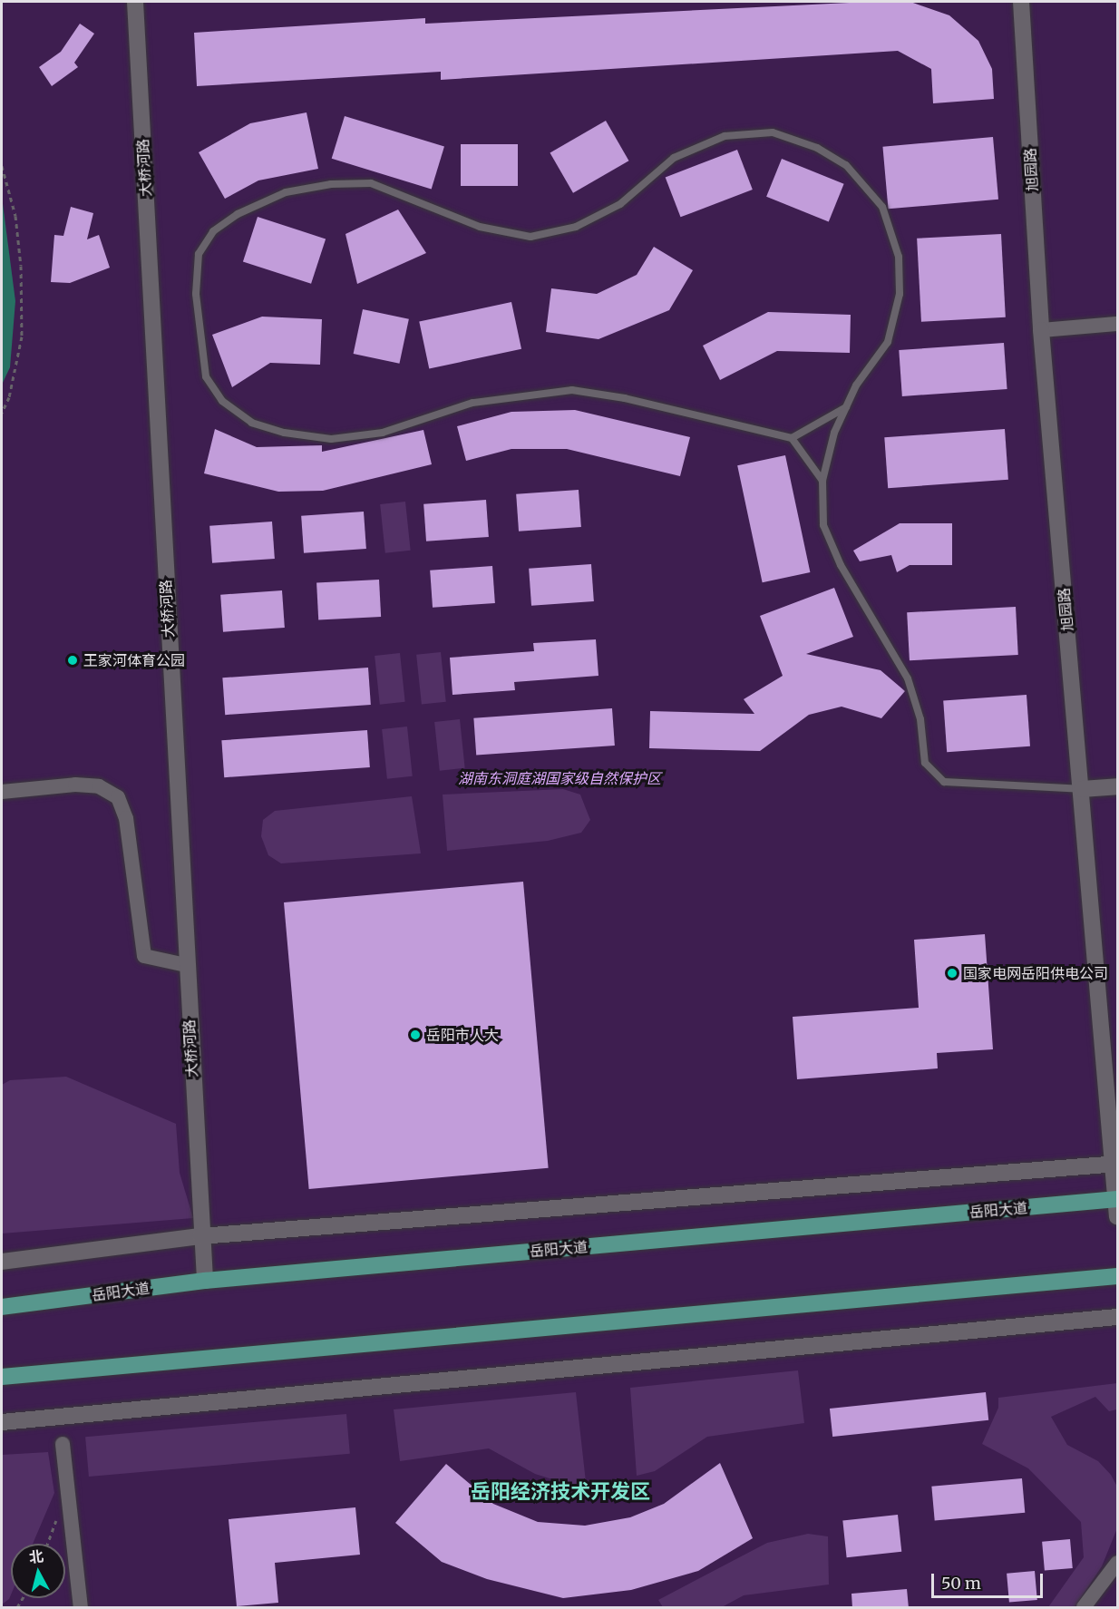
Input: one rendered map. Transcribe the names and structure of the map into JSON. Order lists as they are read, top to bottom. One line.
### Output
{"streets":{"main road":["岳阳大道"],"street":["大桥河路","旭园路"]},"crossings":[["大桥河路","岳阳大道"],["旭园路","岳阳大道"]],"districts":["岳阳经济技术开发区"],"parks":["湖南东洞庭湖国家级自然保护区"],"places":["王家河体育公园","国家电网岳阳供电公司","岳阳市人大"],"scale_bar":"50 m","north":"top"}
